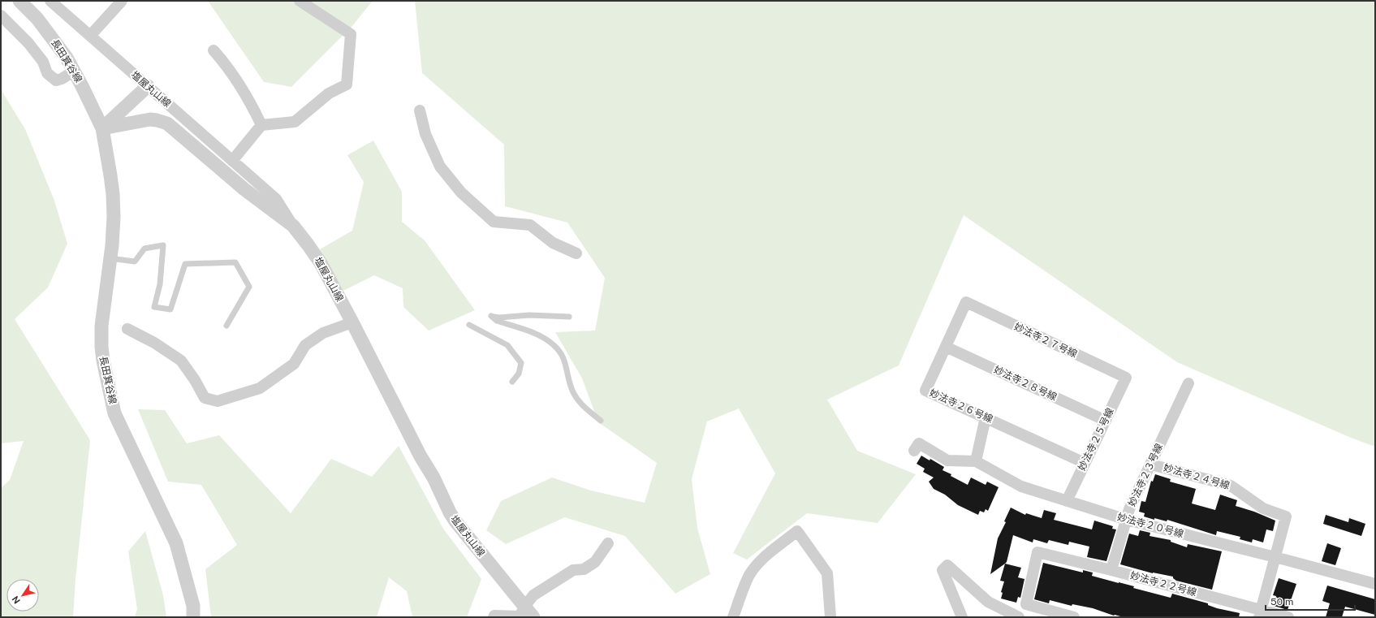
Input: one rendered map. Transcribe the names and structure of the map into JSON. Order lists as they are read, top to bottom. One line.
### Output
{"streets":{"street":["長田箕谷線","塩屋丸山線","妙法寺２７号線","妙法寺２８号線","妙法寺２６号線","妙法寺２５号線","妙法寺２３号線","妙法寺２４号線","妙法寺２０号線","妙法寺２２号線"]},"crossings":[["妙法寺２７号線","妙法寺２６号線"],["妙法寺２７号線","妙法寺２５号線"],["妙法寺２８号線","妙法寺２６号線"],["妙法寺２８号線","妙法寺２５号線"],["妙法寺２６号線","妙法寺２５号線"],["妙法寺２５号線","妙法寺２０号線"],["妙法寺２３号線","妙法寺２４号線"],["妙法寺２３号線","妙法寺２０号線"],["妙法寺２３号線","妙法寺２２号線"],["妙法寺２４号線","妙法寺２０号線"],["妙法寺２４号線","妙法寺２２号線"]],"scale_bar":"50 m","north":"bottom left"}
